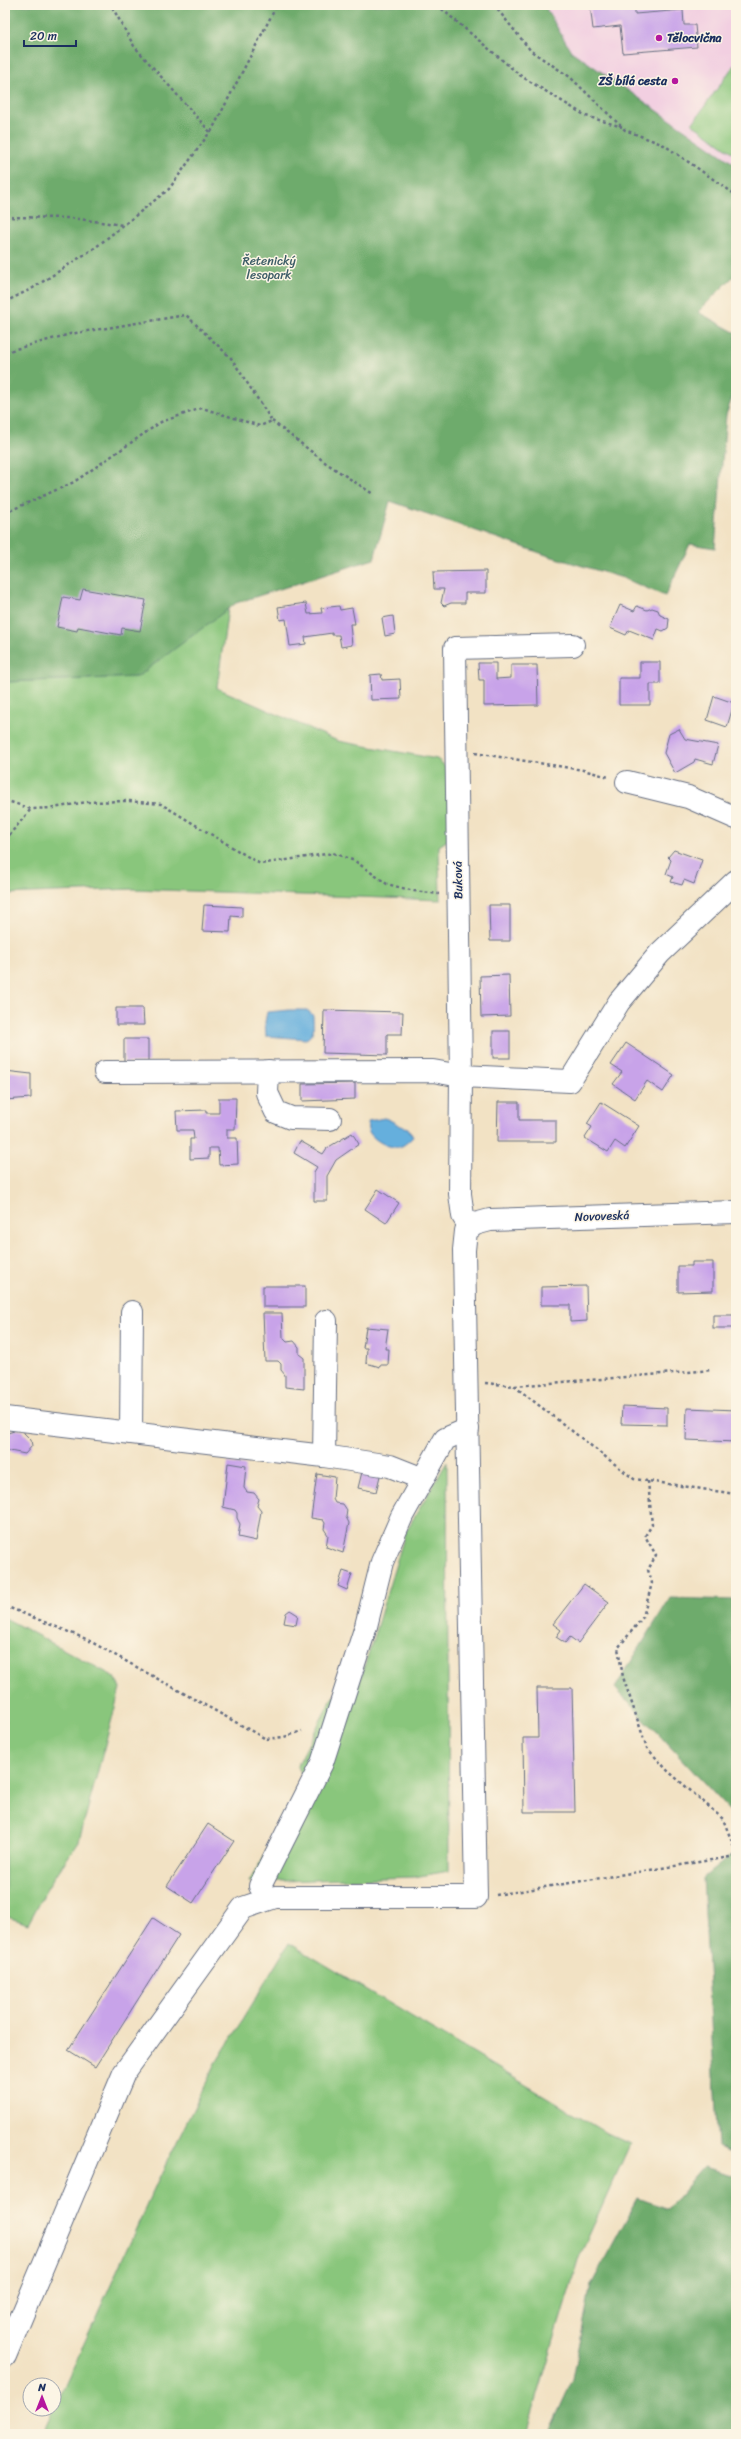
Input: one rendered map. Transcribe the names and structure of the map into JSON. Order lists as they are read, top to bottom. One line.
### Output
{"streets":{"street":["Buková","Novoveská"]},"crossings":[["Buková","Novoveská"]],"parks":["Řetenický lesopark"],"places":["Tělocvična","ZŠ bílá cesta"],"scale_bar":"20 m","north":"top"}
